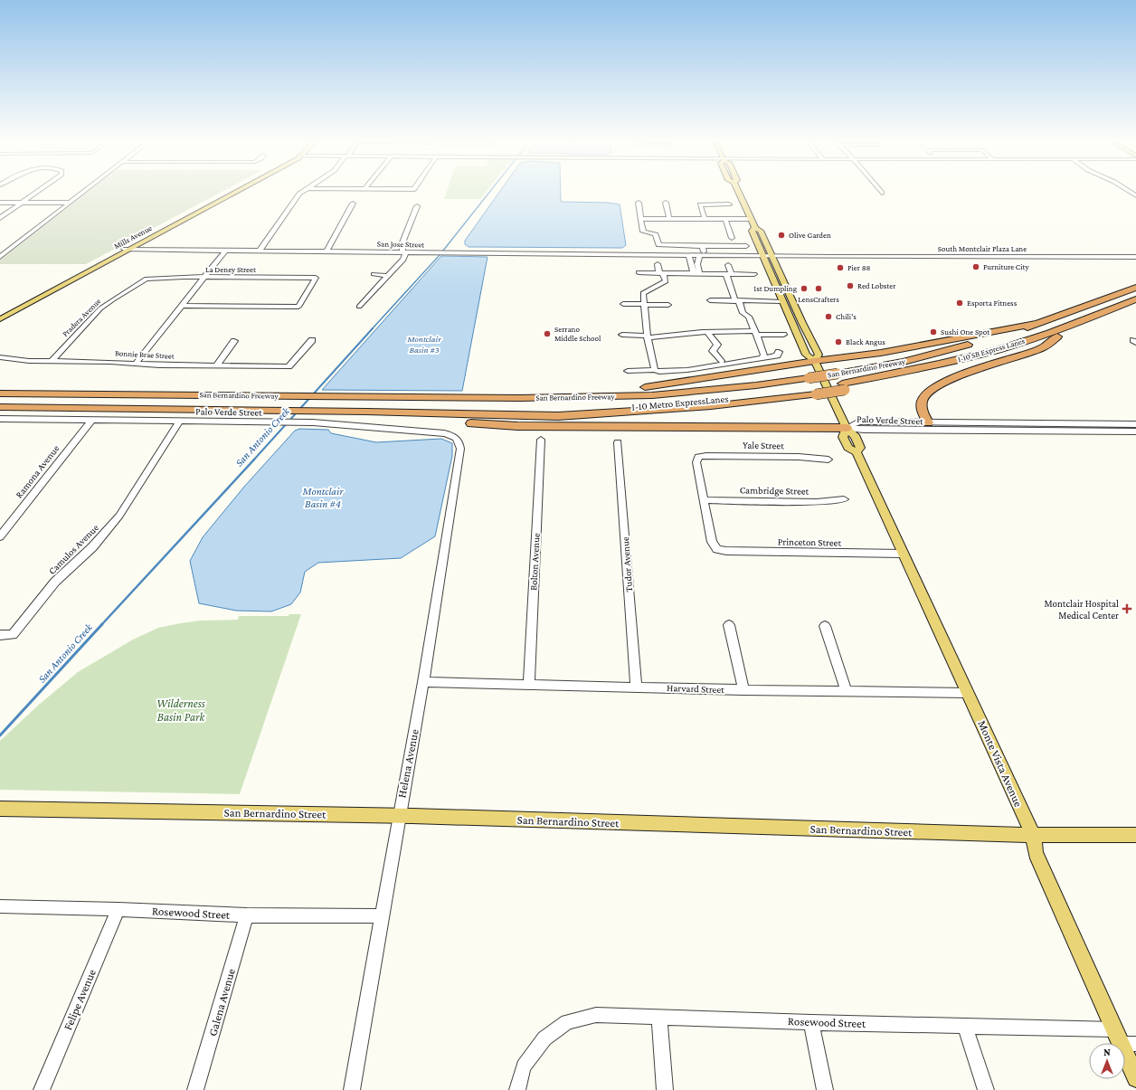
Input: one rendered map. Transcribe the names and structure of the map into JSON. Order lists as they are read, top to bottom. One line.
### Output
{"streets":{"highway":["I-10 SB Express Lanes","San Bernardino Freeway"],"main road":["Mills Avenue","Monte Vista Avenue","San Bernardino Street"],"street":["San Jose Street","South Montclair Plaza Lane","La Deney Street","Pradera Avenue","Bonnie Brae Street","Palo Verde Street","Yale Street","Ramona Avenue","Cambridge Street","Princeton Street","Camulos Avenue","Bolton Avenue","Tudor Avenue","Harvard Street","Helena Avenue","Rosewood Street","Felipe Avenue","Galena Avenue"]},"crossings":[["Mills Avenue","San Jose Street"],["San Jose Street","South Montclair Plaza Lane"],["San Jose Street","Monte Vista Avenue"],["South Montclair Plaza Lane","Monte Vista Avenue"],["La Deney Street","Pradera Avenue"],["Pradera Avenue","Bonnie Brae Street"],["I-10 SB Express Lanes","San Bernardino Freeway"],["Palo Verde Street","Ramona Avenue"],["Palo Verde Street","Camulos Avenue"],["Palo Verde Street","Helena Avenue"],["Palo Verde Street","Monte Vista Avenue"],["Yale Street","Cambridge Street"],["Yale Street","Princeton Street"],["Cambridge Street","Princeton Street"],["Princeton Street","Monte Vista Avenue"],["Bolton Avenue","Harvard Street"],["Tudor Avenue","Harvard Street"],["Harvard Street","Helena Avenue"],["Harvard Street","Monte Vista Avenue"],["Helena Avenue","San Bernardino Street"],["Helena Avenue","Rosewood Street"],["Monte Vista Avenue","San Bernardino Street"],["Monte Vista Avenue","Rosewood Street"],["Rosewood Street","Felipe Avenue"],["Rosewood Street","Galena Avenue"]],"water":["Montclair Basin #3","San Antonio Creek","Montclair Basin #4"],"parks":["Wilderness Basin Park"],"places":{"other":["Olive Garden","Furniture City","Pier 88","Red Lobster","1st Dumpling","LensCrafters","Esporta Fitness","Chili's","Sushi One Spot","Serrano Middle School","Black Angus"],"health":["Montclair Hospital Medical Center"]},"north":"top"}
